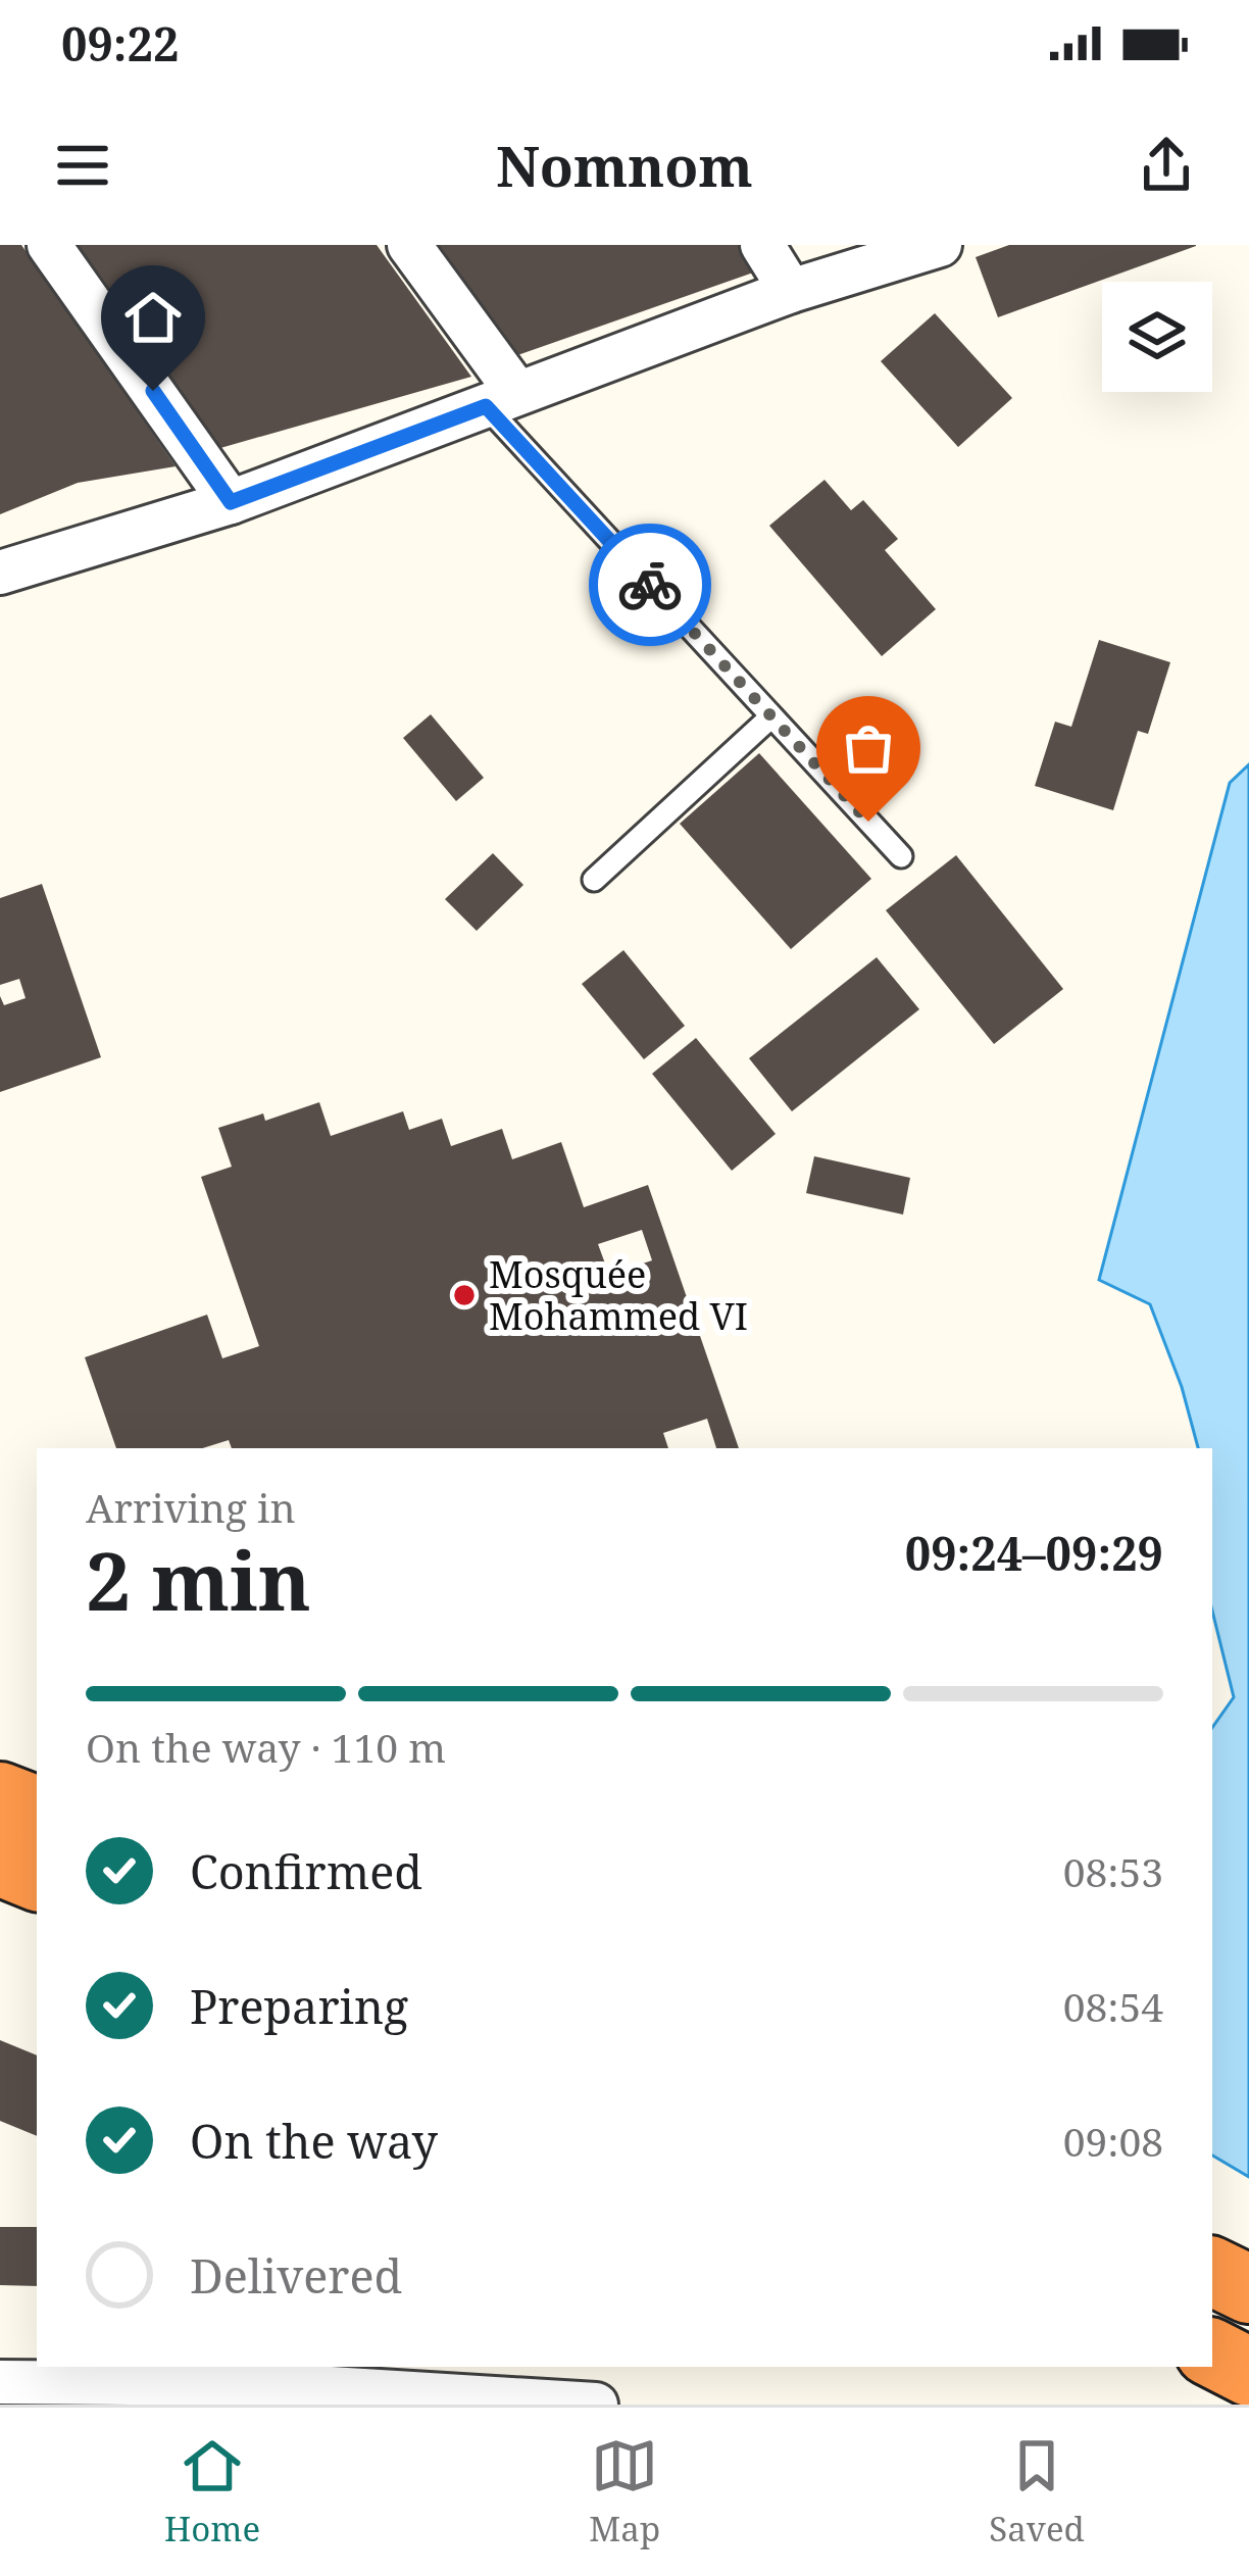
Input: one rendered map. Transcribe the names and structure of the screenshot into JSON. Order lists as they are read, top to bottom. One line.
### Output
{"places":["Mosquée Mohammed VI"],"page":{"status":"09:22","header":"Nomnom","heading":["2 min","Arriving in","09:24–09:29"],"bar":"On the way · 110 m","list":[["Confirmed","08:53"],["Preparing","08:54"],["On the way","09:08"],"Delivered"],"tabs":["Home","Map","Saved"]}}
